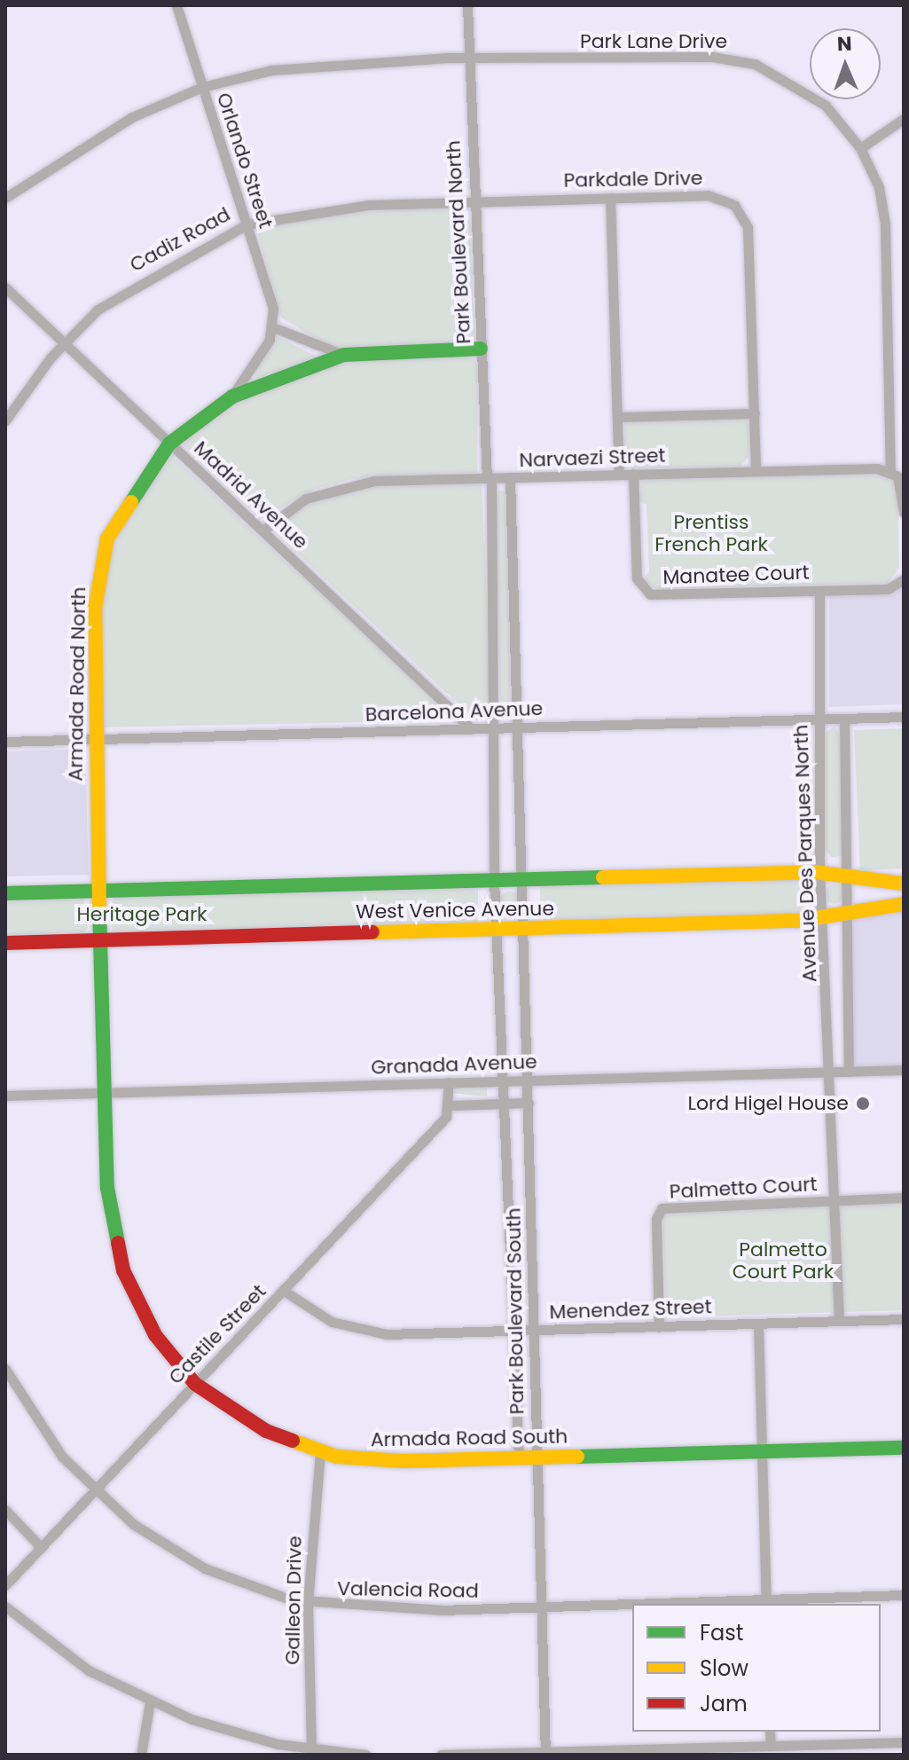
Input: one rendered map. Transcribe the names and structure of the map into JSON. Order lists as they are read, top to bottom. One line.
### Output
{"streets":{"street":["Park Lane Drive","Orlando Street","Parkdale Drive","Cadiz Road","Park Boulevard North","Narvaezi Street","Madrid Avenue","Manatee Court","Armada Road North","Barcelona Avenue","Avenue Des Parques North","West Venice Avenue","Granada Avenue","Palmetto Court","Menendez Street","Park Boulevard South","Castile Street","Armada Road South","Valencia Road","Galleon Drive"]},"crossings":[["Park Lane Drive","Orlando Street"],["Park Lane Drive","Park Boulevard North"],["Park Lane Drive","Narvaezi Street"],["Orlando Street","Cadiz Road"],["Parkdale Drive","Cadiz Road"],["Parkdale Drive","Park Boulevard North"],["Parkdale Drive","Narvaezi Street"],["Cadiz Road","Park Boulevard North"],["Cadiz Road","Madrid Avenue"],["Park Boulevard North","Narvaezi Street"],["Park Boulevard North","Armada Road North"],["Park Boulevard North","Barcelona Avenue"],["Park Boulevard North","West Venice Avenue"],["Park Boulevard North","Park Boulevard South"],["Narvaezi Street","Madrid Avenue"],["Narvaezi Street","Manatee Court"],["Madrid Avenue","Armada Road North"],["Madrid Avenue","Barcelona Avenue"],["Manatee Court","Avenue Des Parques North"],["Armada Road North","Barcelona Avenue"],["Armada Road North","West Venice Avenue"],["Armada Road North","Armada Road South"],["Barcelona Avenue","Avenue Des Parques North"],["Avenue Des Parques North","West Venice Avenue"],["Avenue Des Parques North","Granada Avenue"],["Avenue Des Parques North","Palmetto Court"],["Avenue Des Parques North","Menendez Street"],["West Venice Avenue","Park Boulevard South"],["West Venice Avenue","Armada Road South"],["Granada Avenue","Park Boulevard South"],["Granada Avenue","Armada Road South"],["Palmetto Court","Menendez Street"],["Menendez Street","Park Boulevard South"],["Menendez Street","Castile Street"],["Park Boulevard South","Armada Road South"],["Park Boulevard South","Valencia Road"],["Castile Street","Armada Road South"],["Castile Street","Valencia Road"],["Armada Road South","Galleon Drive"],["Valencia Road","Galleon Drive"]],"parks":["Prentiss French Park","Heritage Park","Palmetto Court Park"],"places":["Lord Higel House"],"legend":["Fast","Slow","Jam"],"north":"top"}
